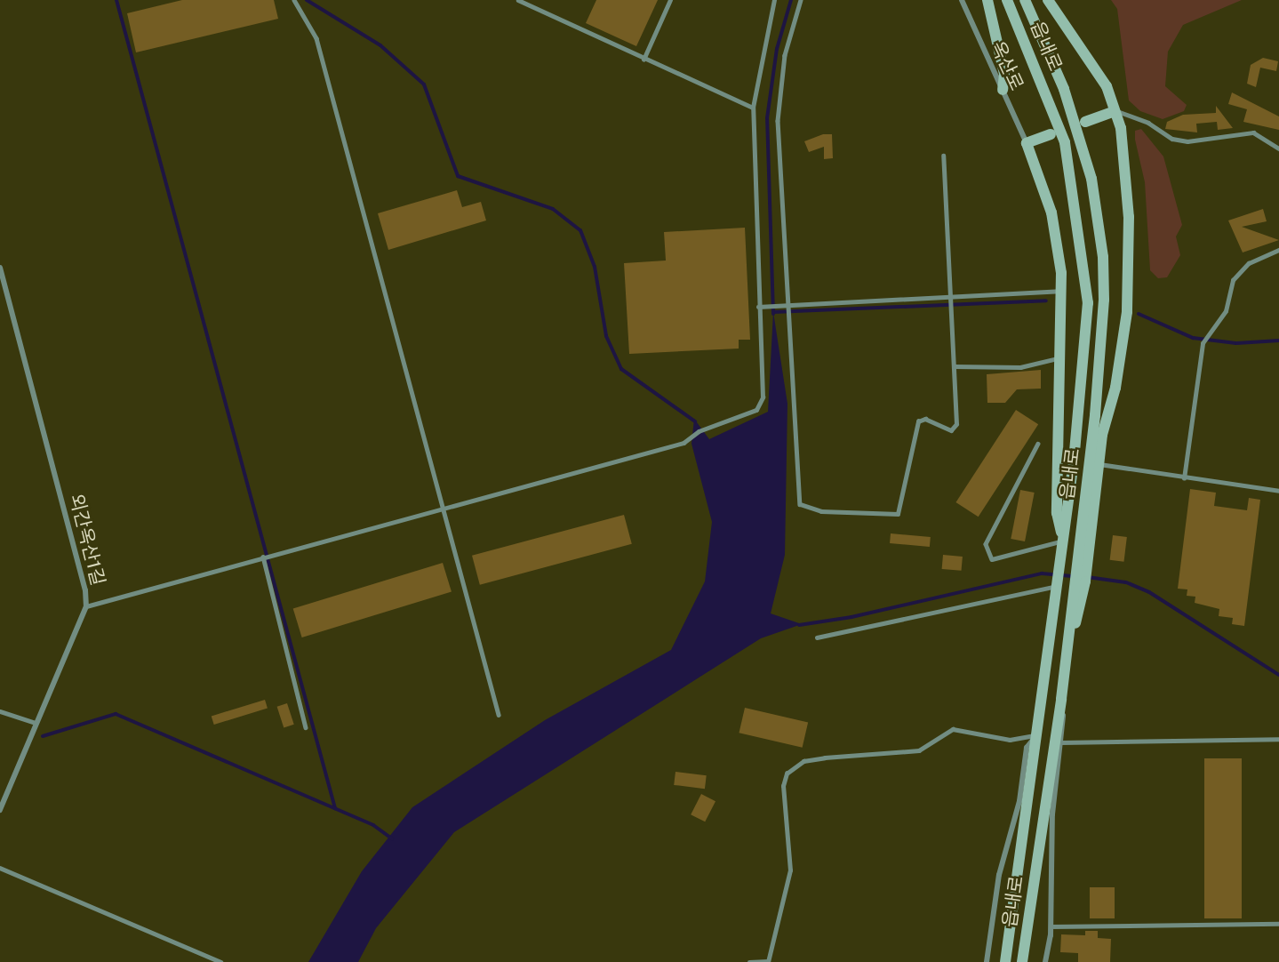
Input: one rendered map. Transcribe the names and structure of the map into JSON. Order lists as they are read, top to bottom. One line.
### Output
{"streets":{"street":["읍내로","옥산로","외간옥산1길"]}}
